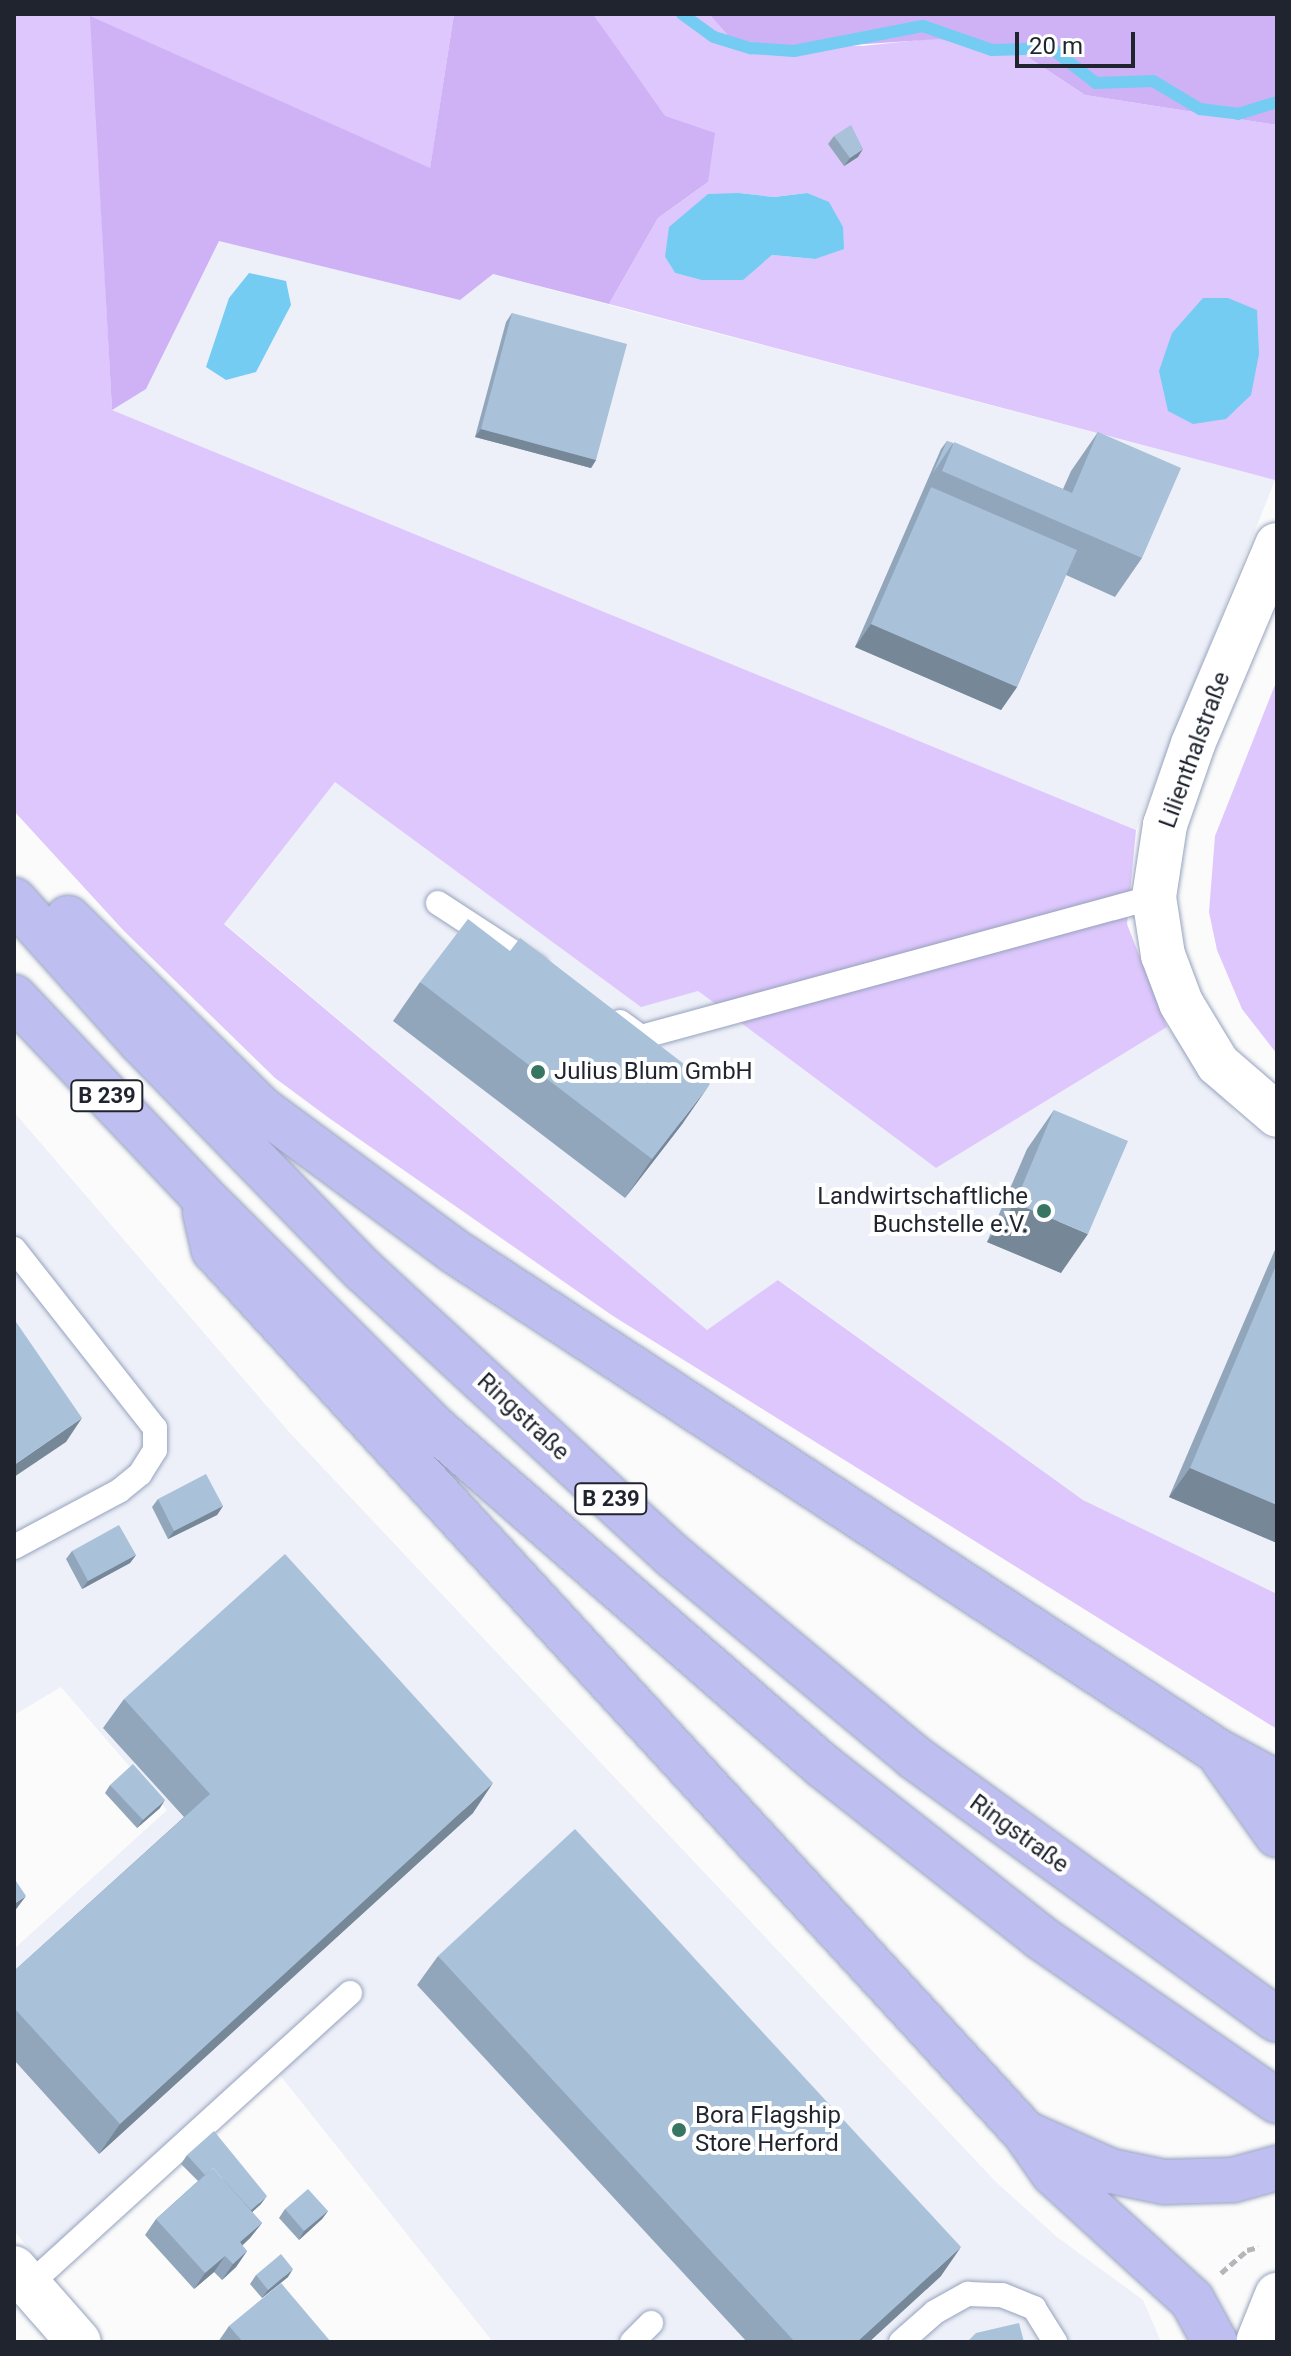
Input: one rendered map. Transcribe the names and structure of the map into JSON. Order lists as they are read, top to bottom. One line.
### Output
{"streets":{"highway":["B 239","Ringstraße"],"street":["Lilienthalstraße"]},"places":["Julius Blum GmbH","Landwirtschaftliche Buchstelle e.V.","Bora Flagship Store Herford"],"scale_bar":"20 m"}
